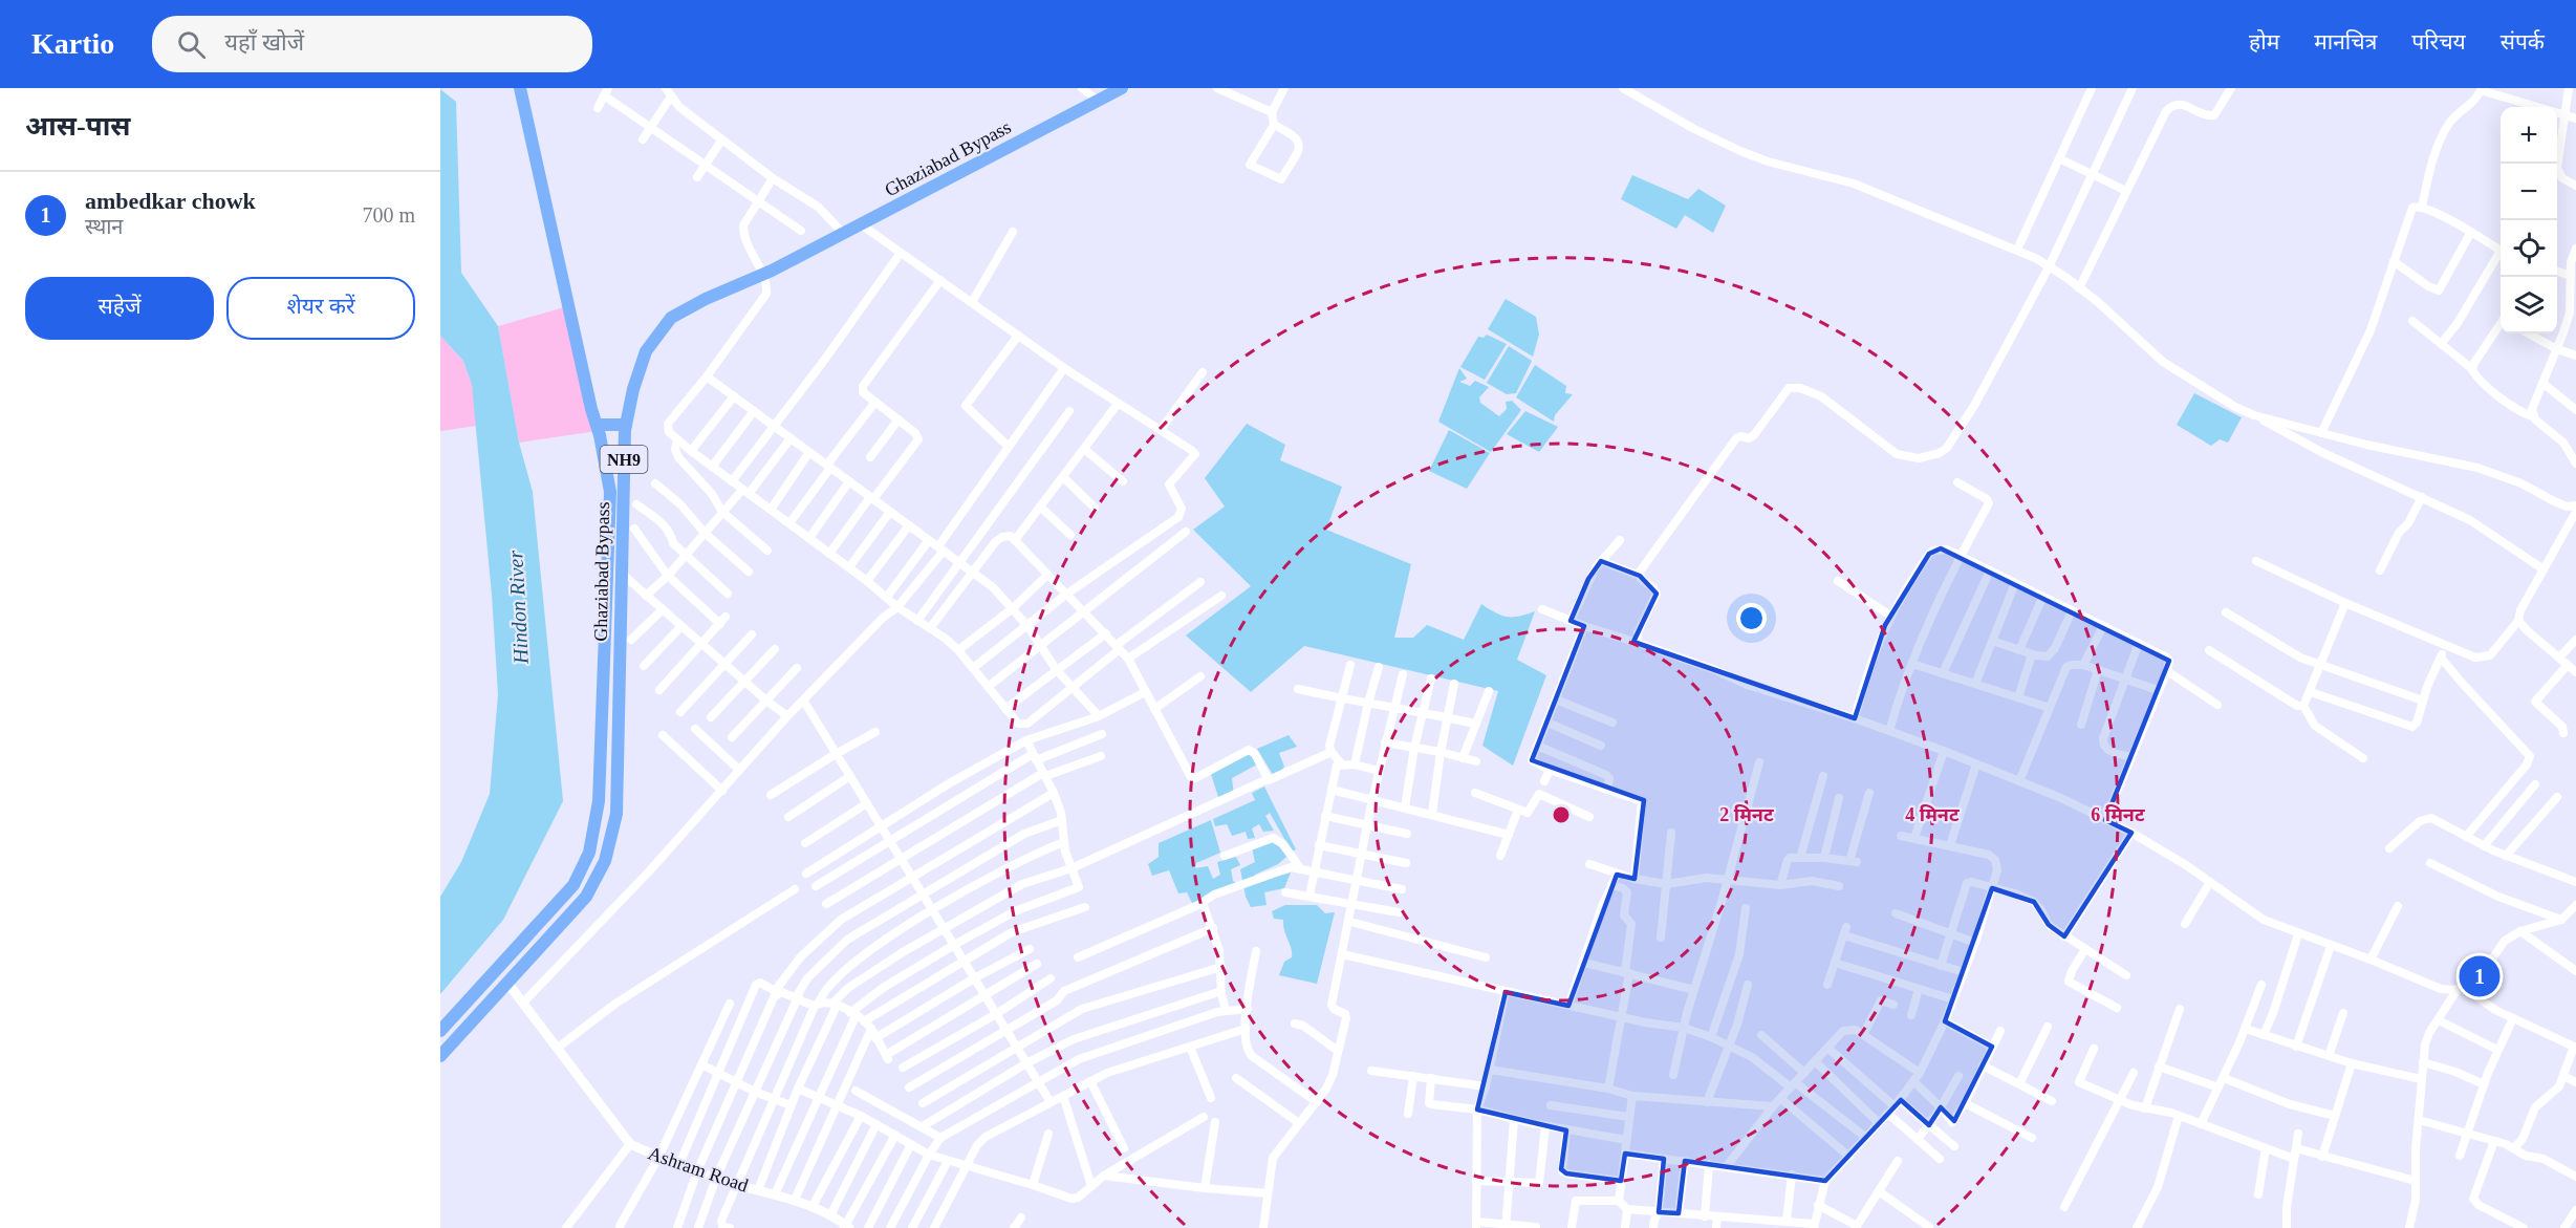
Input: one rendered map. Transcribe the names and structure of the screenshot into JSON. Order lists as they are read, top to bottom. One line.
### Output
{"streets":{"highway":["Ghaziabad Bypass","NH9"],"street":["Ashram Road"]},"crossings":[["Ghaziabad Bypass","Ashram Road"]],"water":["Hindon River"],"page":{"header":"Kartio","search":"यहाँ खोजें","nav":["होम","मानचित्र","परिचय","संपर्क"],"heading":"आस-पास","map_buttons":["+","−"],"list":[{"mark":"1","name":"ambedkar chowk","note":"स्थान","value":"700 m"}],"buttons":["सहेजें","शेयर करें"],"pins":"1"},"rings":["2 मिनट","4 मिनट","6 मिनट"]}
